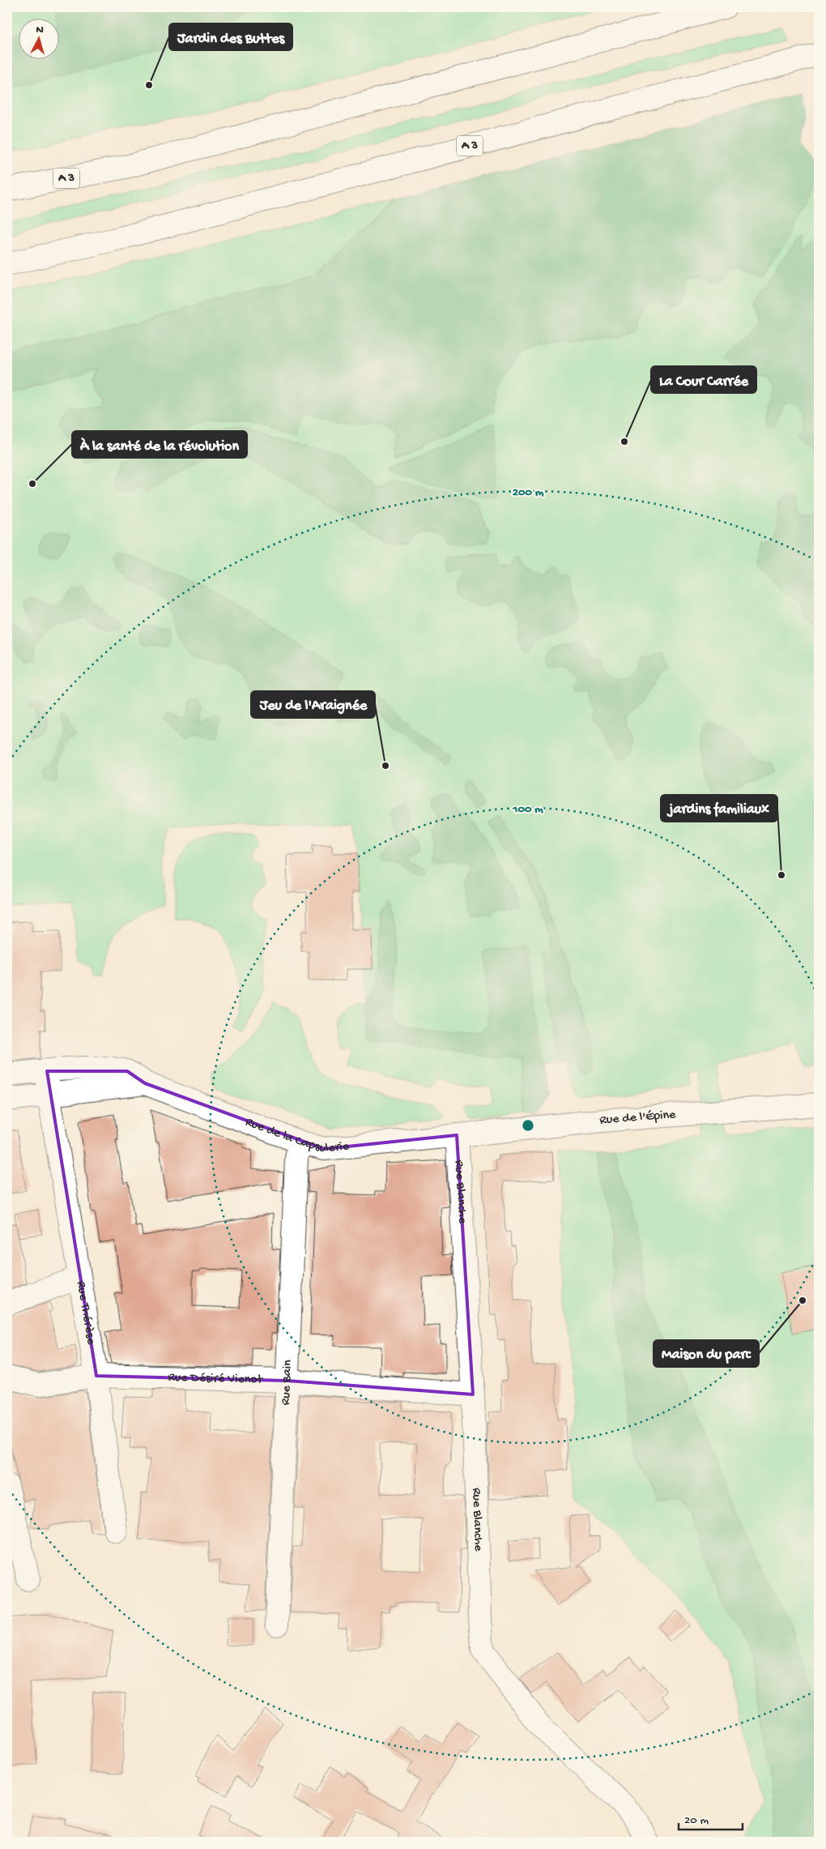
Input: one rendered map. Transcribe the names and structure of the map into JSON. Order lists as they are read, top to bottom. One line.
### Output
{"streets":{"main road":["A 3","Rue de l'Épine","Rue de la Capsulerie","Rue Blanche","Rue Thérèse","Rue Désiré Vienot","Rue Bain"]},"crossings":[["Rue de l'Épine","Rue de la Capsulerie"],["Rue de l'Épine","Rue Blanche"],["Rue de la Capsulerie","Rue Blanche"],["Rue de la Capsulerie","Rue Thérèse"],["Rue de la Capsulerie","Rue Bain"],["Rue Blanche","Rue Désiré Vienot"],["Rue Thérèse","Rue Désiré Vienot"],["Rue Désiré Vienot","Rue Bain"]],"places":["Jardin des Buttes","La Cour Carrée","À la santé de la révolution","Jeu de l'Araignée","jardins familiaux","Maison du parc"],"scale_bar":"20 m","north":"top","rings":["200 m","100 m"]}
